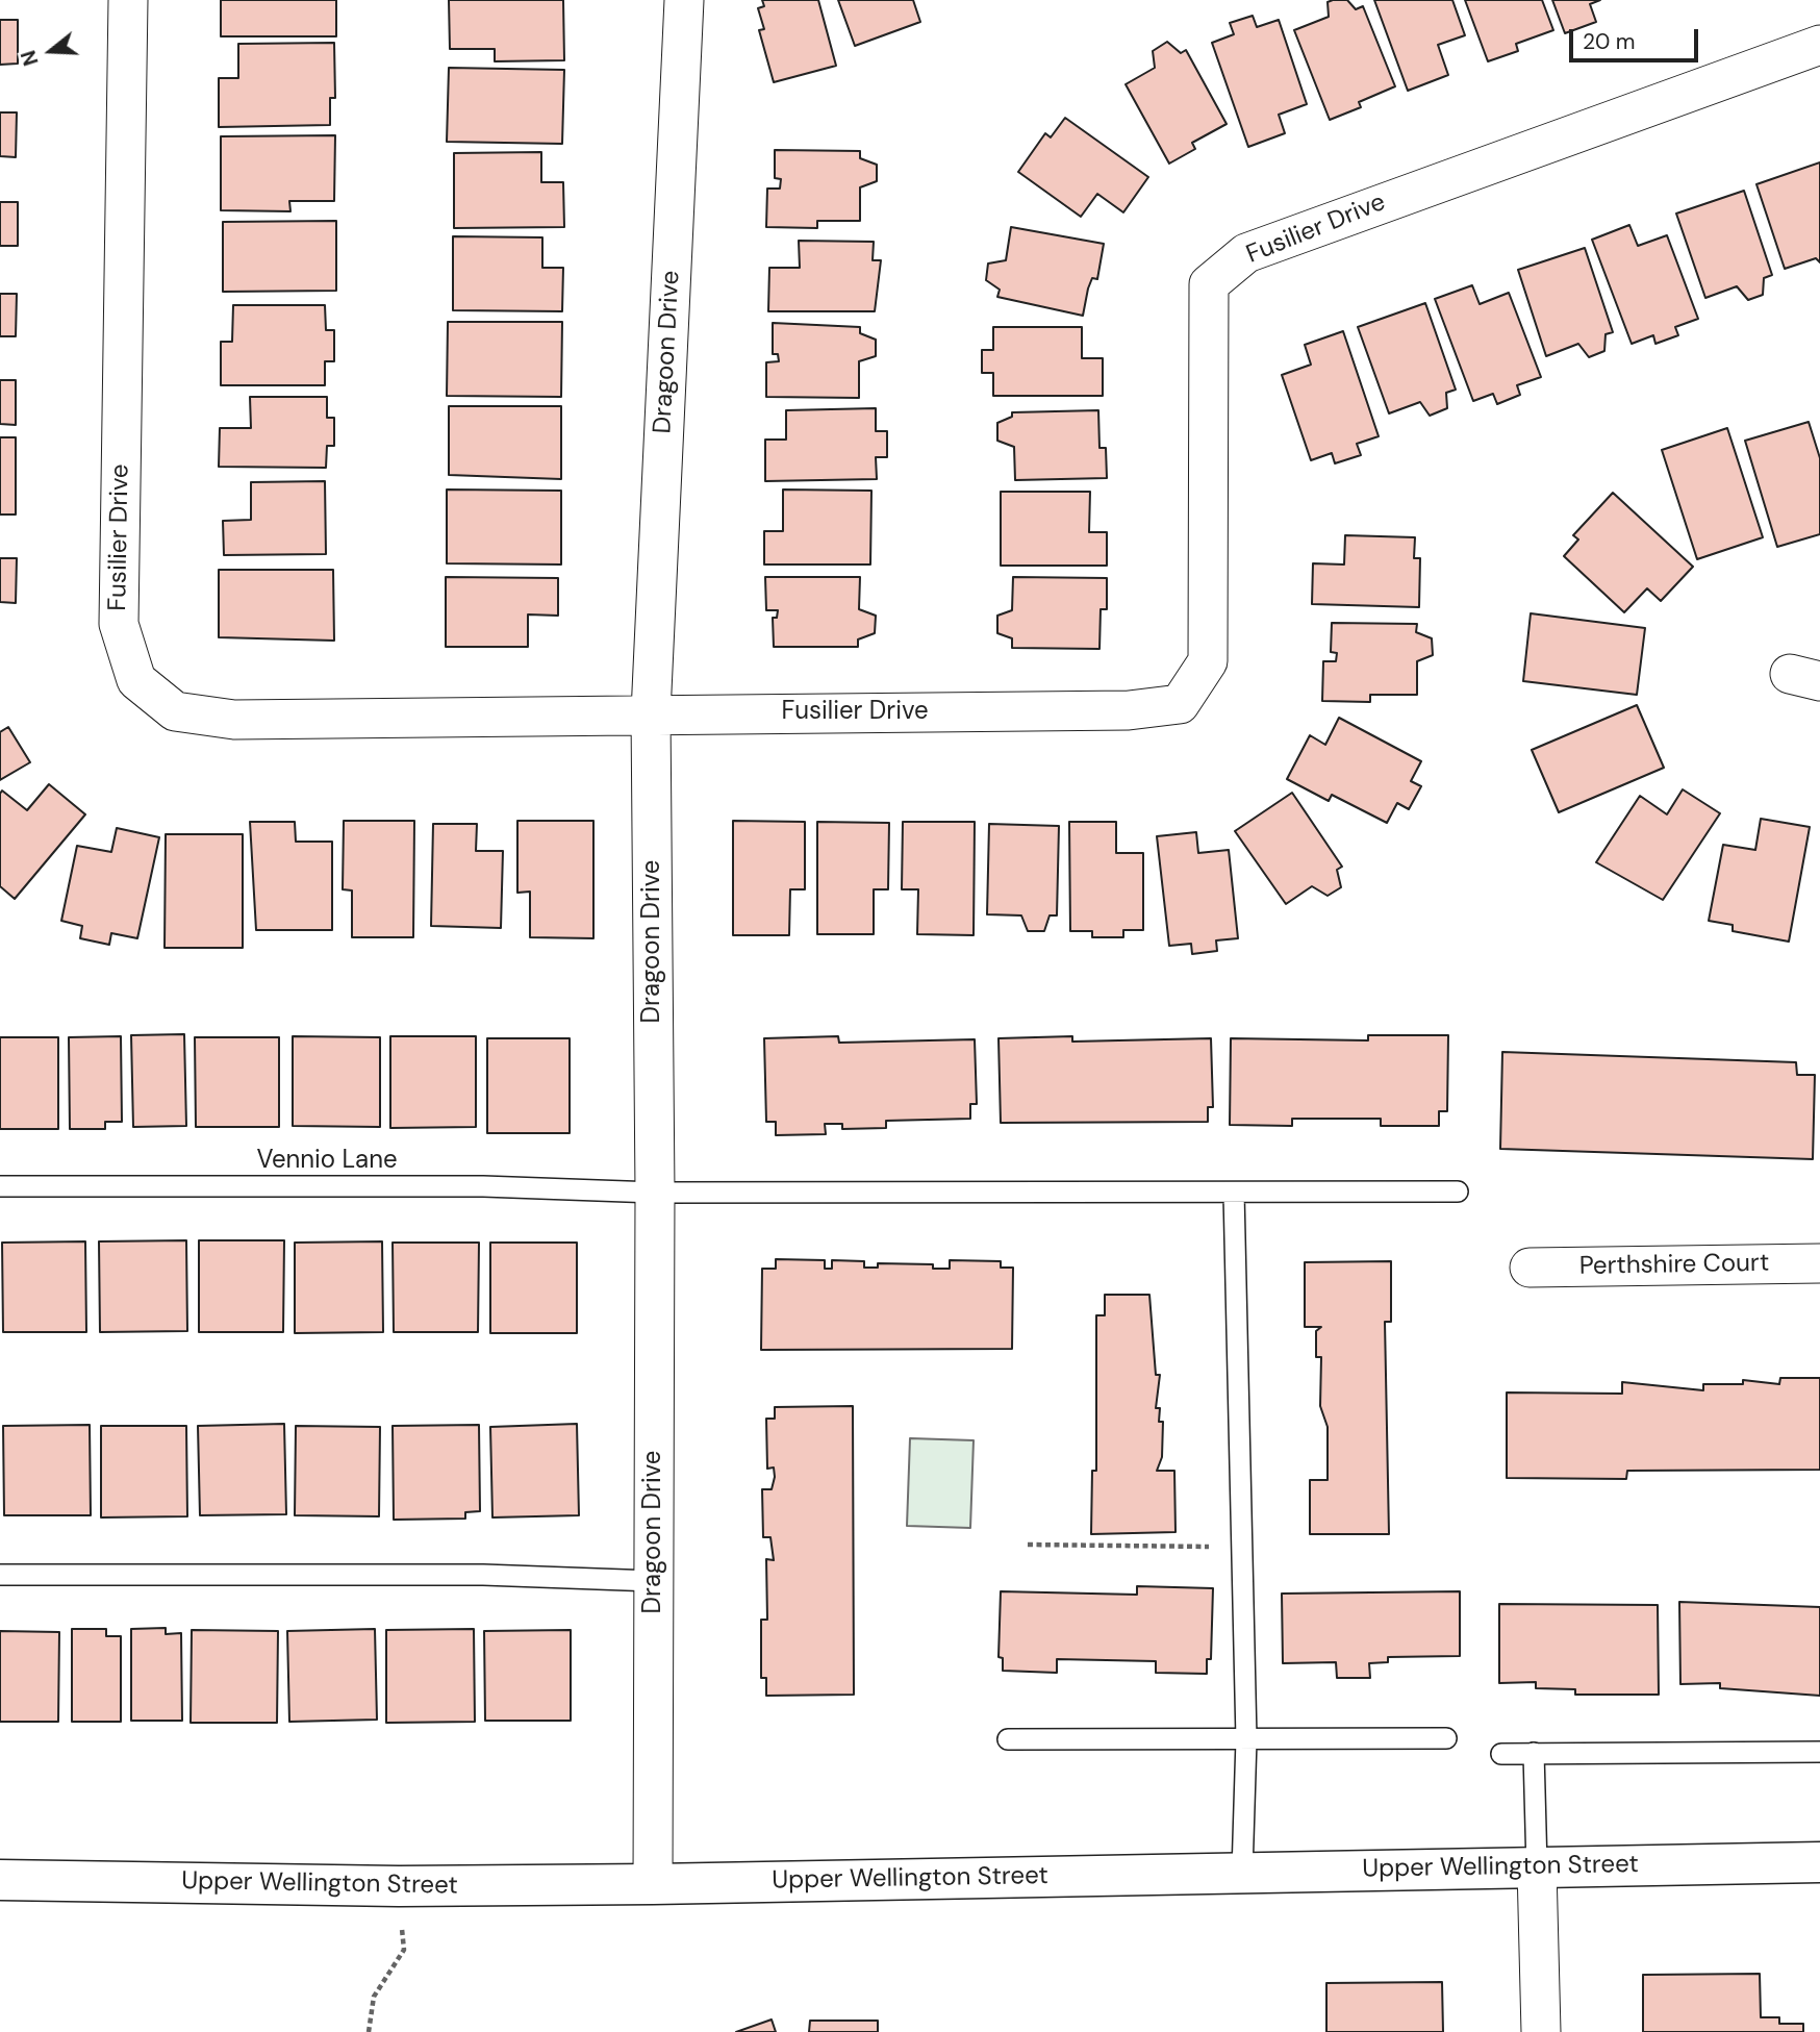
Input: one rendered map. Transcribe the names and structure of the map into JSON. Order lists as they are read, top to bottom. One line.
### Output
{"streets":{"main road":["Upper Wellington Street"],"street":["Fusilier Drive","Dragoon Drive","Perthshire Court"],"lane":["Vennio Lane"]},"crossings":[["Fusilier Drive","Dragoon Drive"],["Dragoon Drive","Vennio Lane"],["Dragoon Drive","Upper Wellington Street"]],"scale_bar":"20 m","north":"left"}
